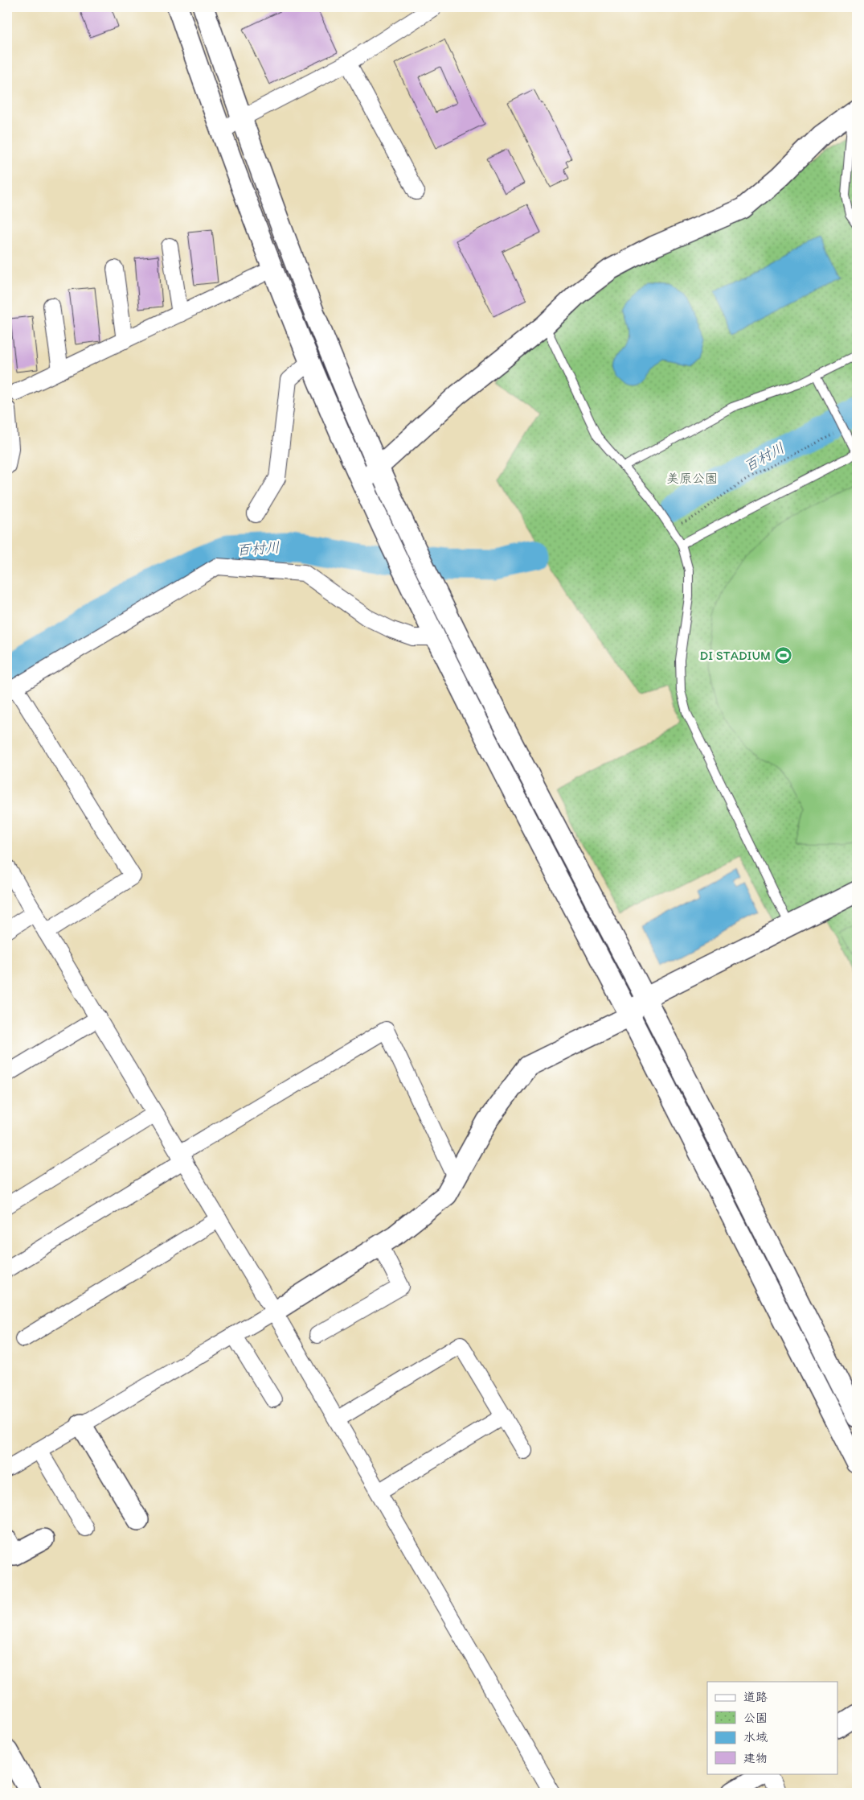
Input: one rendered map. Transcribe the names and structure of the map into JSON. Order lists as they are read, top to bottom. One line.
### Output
{"water":["百村川"],"parks":["美原公園"],"places":{"sports":["DI STADIUM"]},"legend":["道路","公園","水域","建物"]}
